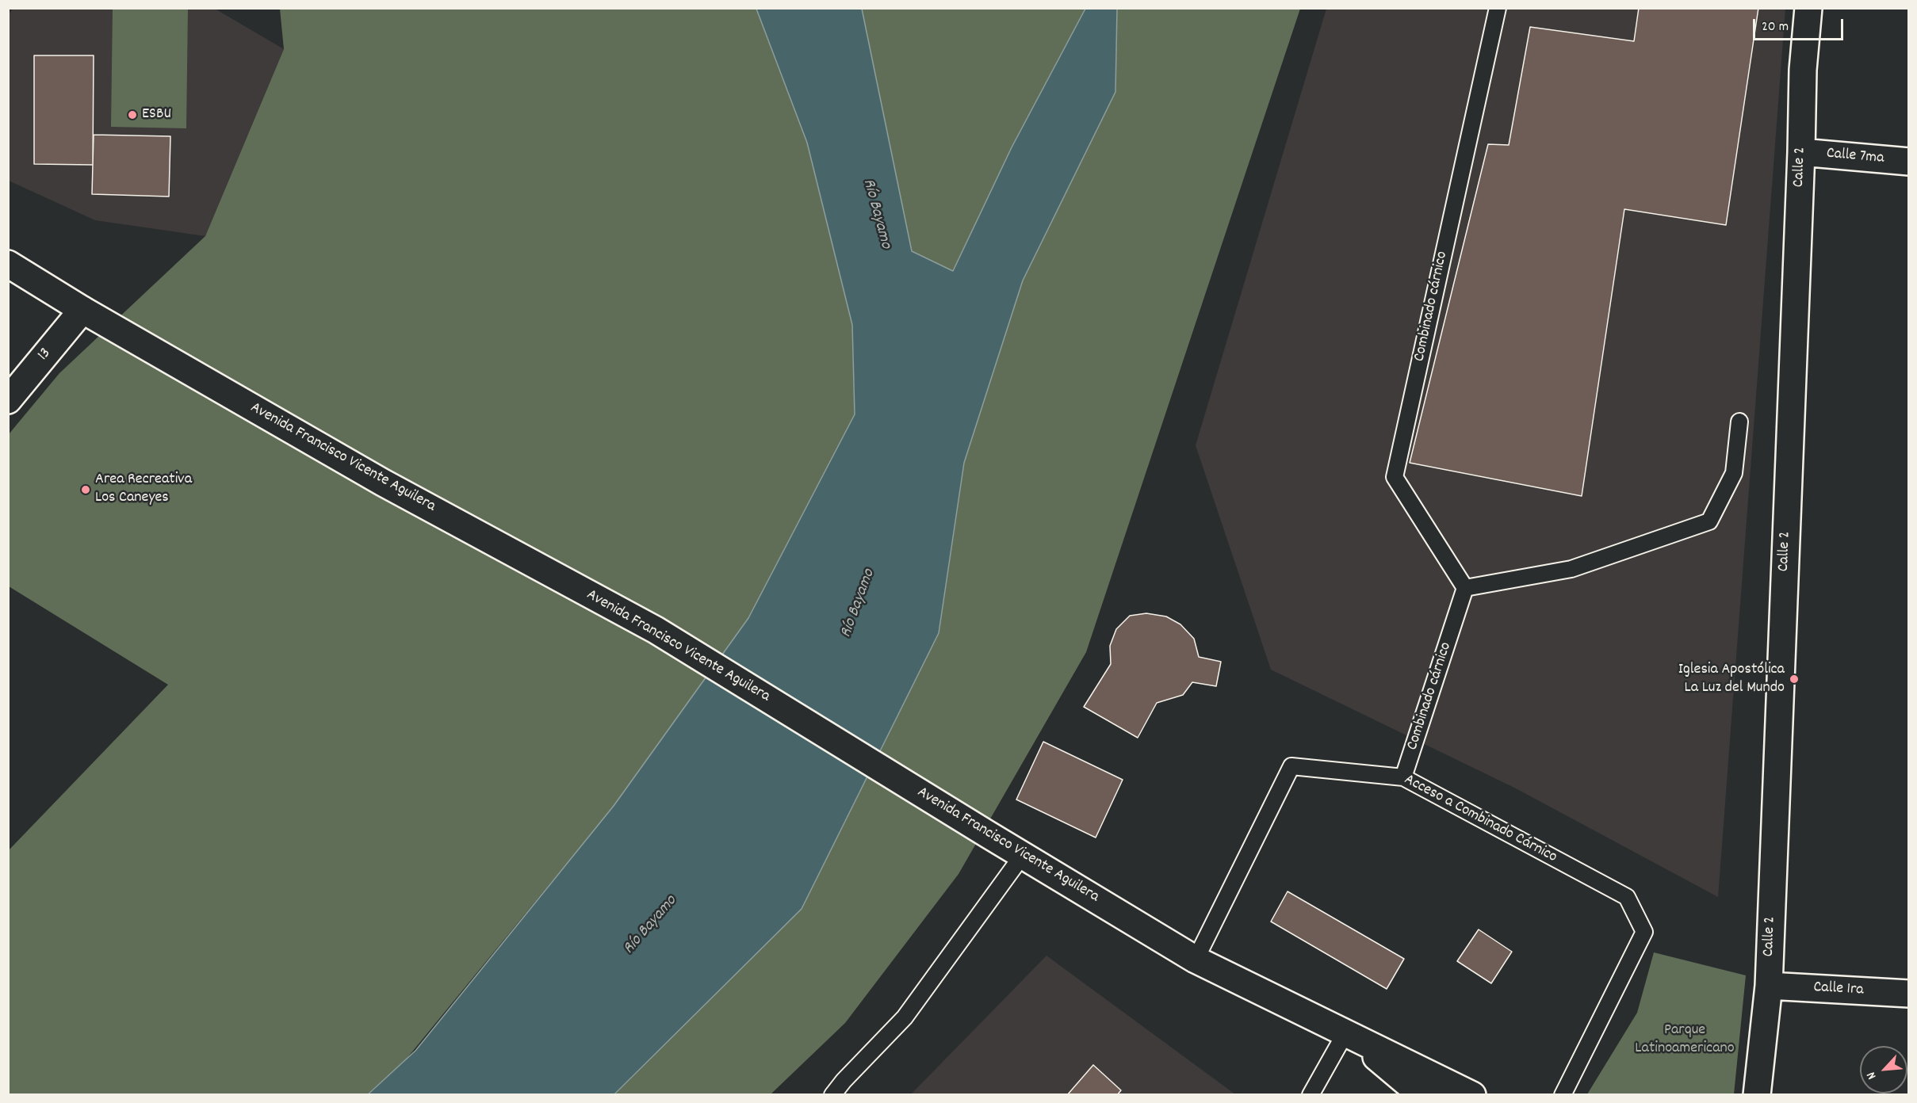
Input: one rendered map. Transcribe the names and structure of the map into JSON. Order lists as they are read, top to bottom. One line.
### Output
{"streets":{"main road":["Calle 7ma","Calle 2","13","Avenida Francisco Vicente Aguilera","Calle 1ra"],"lane":["Combinado cárnico","Acceso a Combinado Cárnico"]},"crossings":[["Calle 7ma","Calle 2"],["Calle 2","Calle 1ra"],["Combinado cárnico","Acceso a Combinado Cárnico"],["13","Avenida Francisco Vicente Aguilera"],["Avenida Francisco Vicente Aguilera","Acceso a Combinado Cárnico"]],"water":["Río Bayamo"],"parks":["Parque Latinoamericano"],"places":["ESBU","Area Recreativa Los Caneyes","Iglesia Apostólica La Luz del Mundo"],"scale_bar":"20 m","north":"bottom left"}
